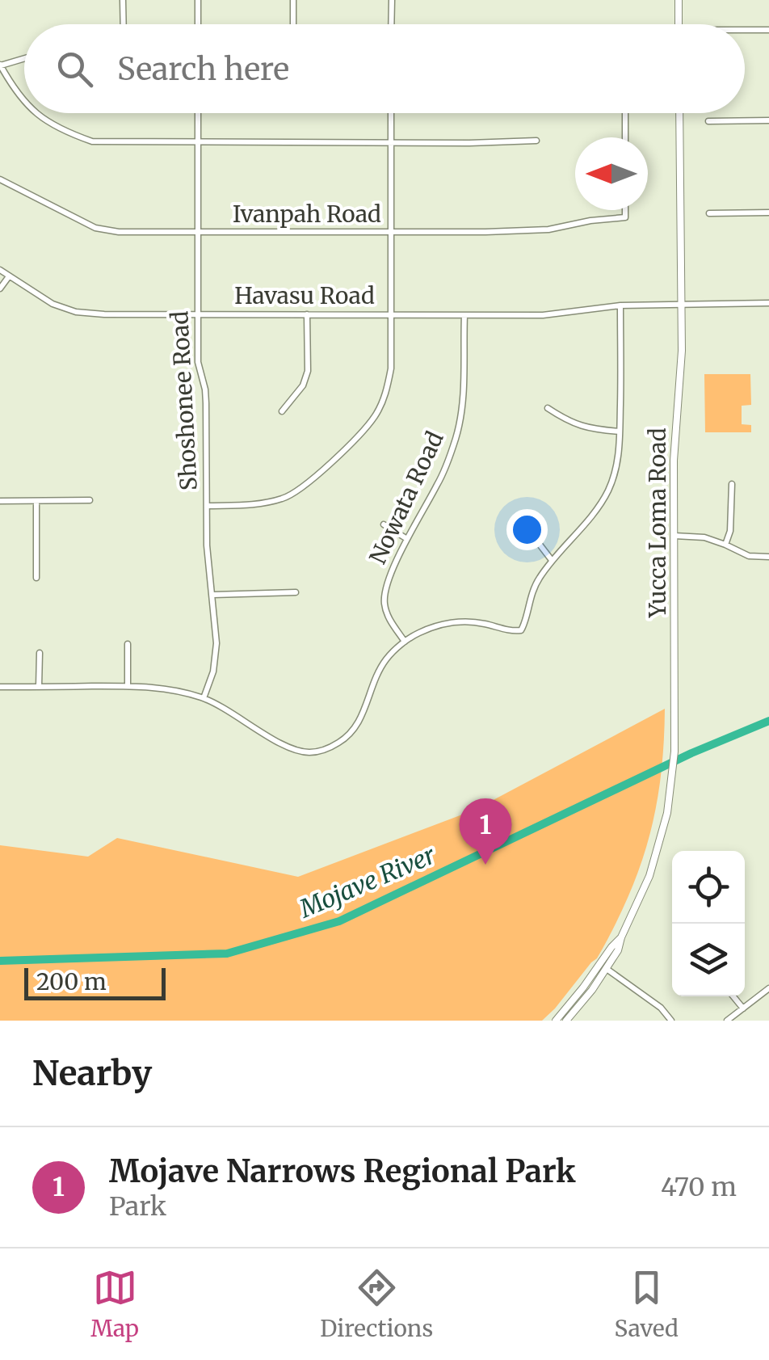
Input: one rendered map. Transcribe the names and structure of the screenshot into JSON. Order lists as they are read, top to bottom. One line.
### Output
{"streets":{"main road":["Yucca Loma Road"],"street":["Ivanpah Road","Havasu Road","Shoshonee Road","Nowata Road"]},"crossings":[["Ivanpah Road","Shoshonee Road"],["Havasu Road","Shoshonee Road"],["Havasu Road","Nowata Road"],["Havasu Road","Yucca Loma Road"]],"water":["Mojave River"],"scale_bar":"200 m","north":"left","page":{"search":"Search here","pins":"1","scale":"200 m","heading":"Nearby","list":[{"mark":"1","name":"Mojave Narrows Regional Park","note":"Park","value":"470 m"}],"nav":["Map","Directions","Saved"]}}
